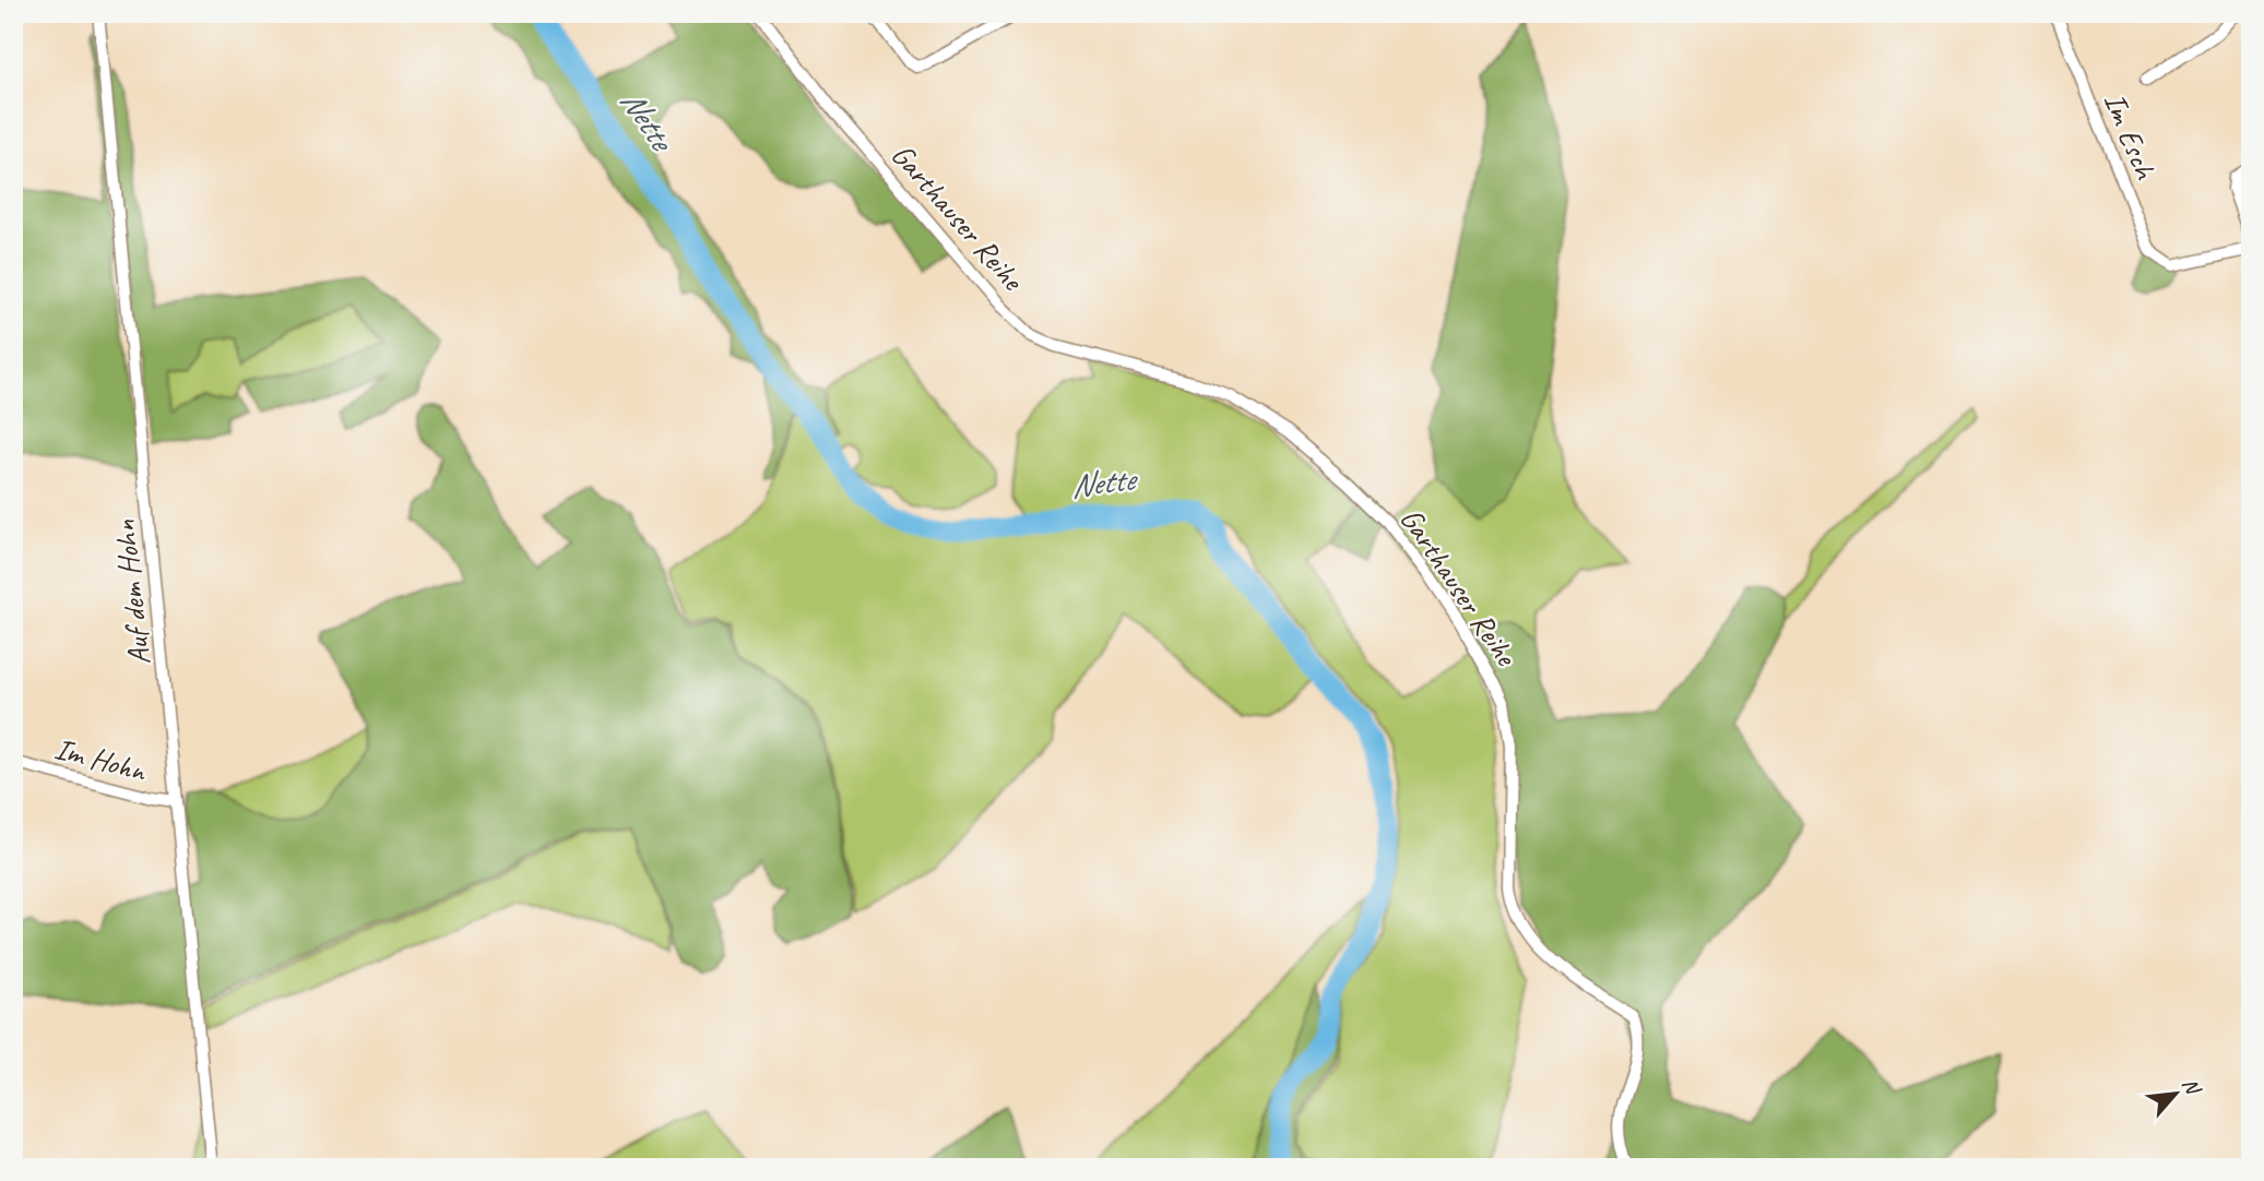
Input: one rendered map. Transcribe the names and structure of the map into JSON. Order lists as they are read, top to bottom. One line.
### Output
{"streets":{"street":["Im Esch","Garthauser Reihe","Auf dem Hohn","Im Hohn"]},"crossings":[["Auf dem Hohn","Im Hohn"]],"water":["Nette"],"north":"top right"}
